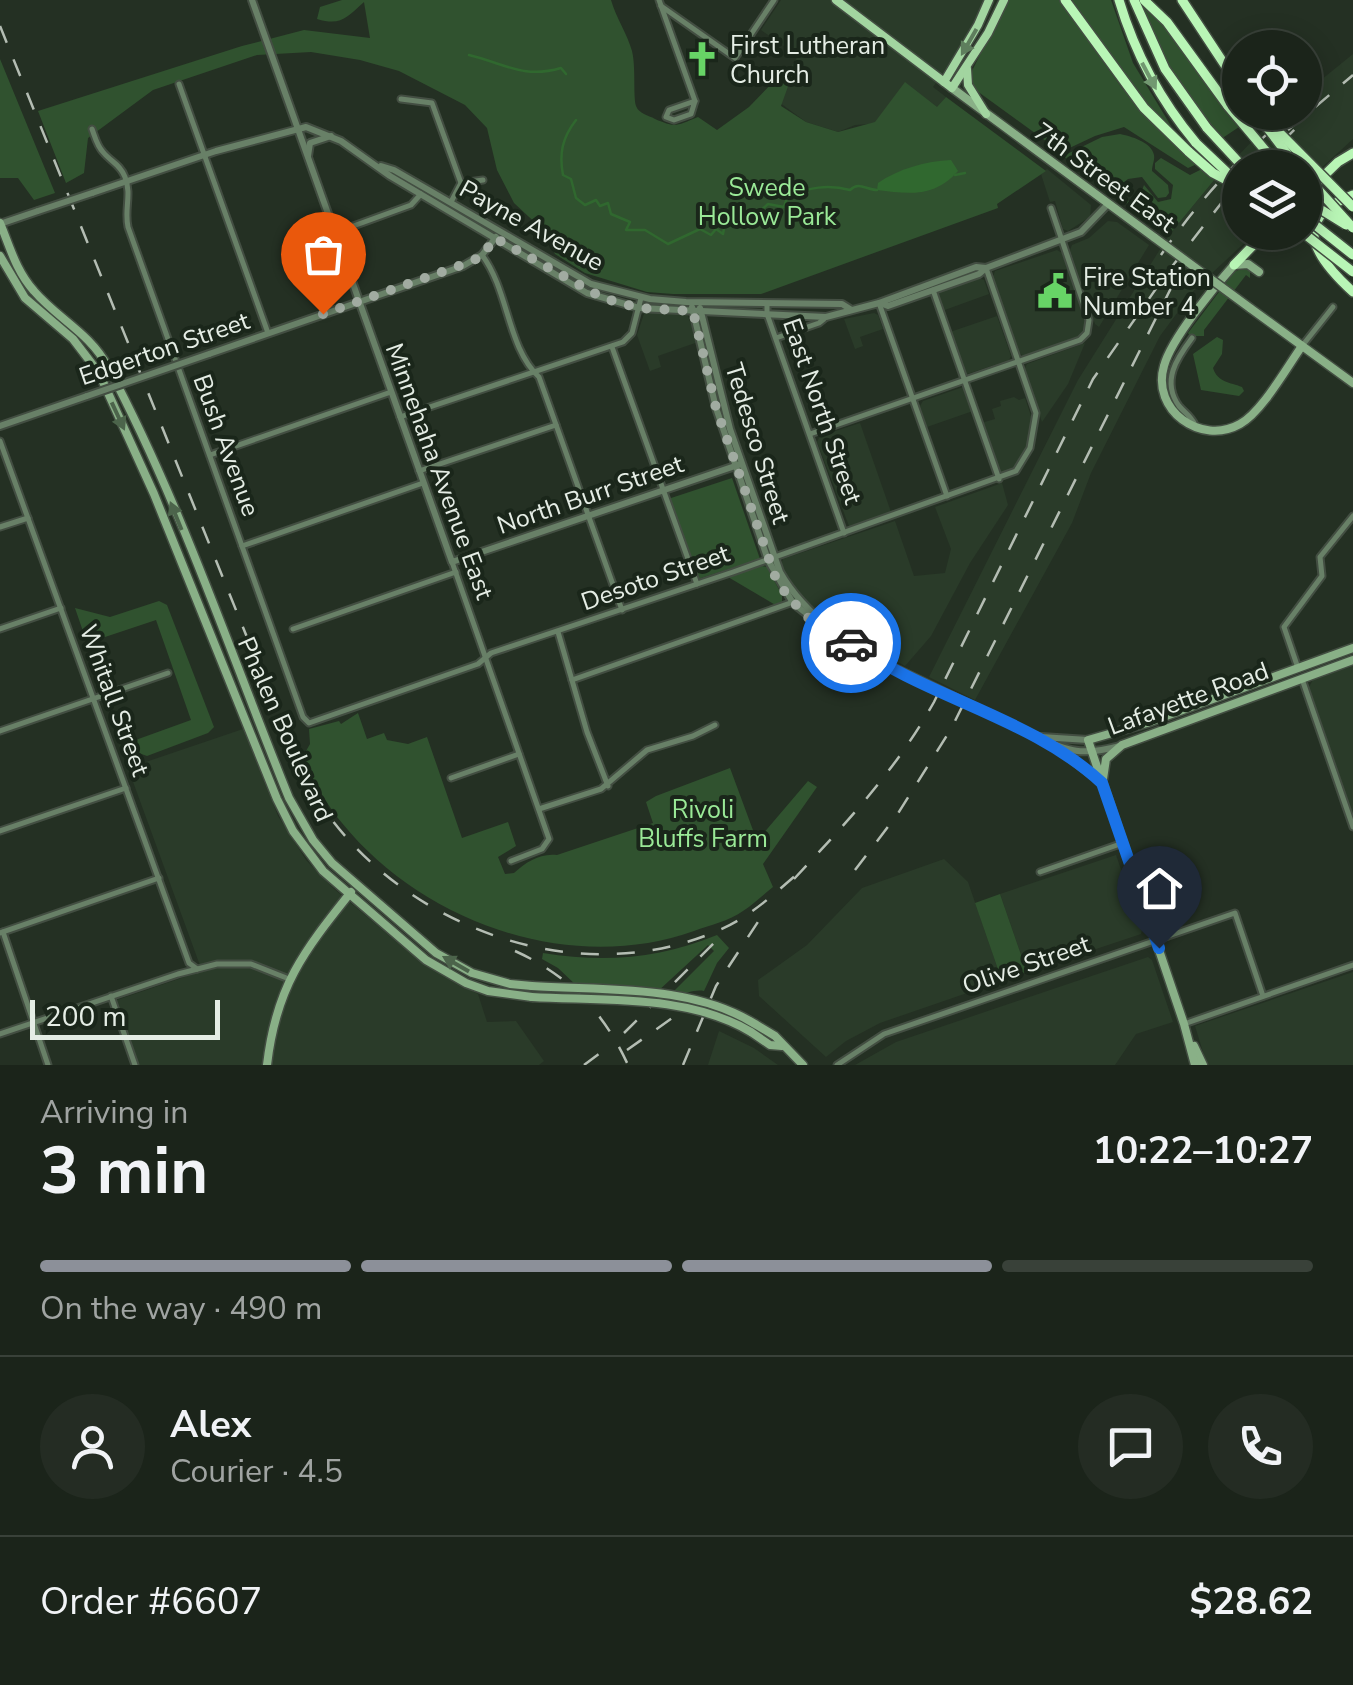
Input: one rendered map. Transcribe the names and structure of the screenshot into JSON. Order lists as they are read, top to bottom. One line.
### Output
{"streets":{"main road":["7th Street East","Lafayette Road","Phalen Boulevard"],"street":["Payne Avenue","Edgerton Street","East North Street","Tedesco Street","Bush Avenue","Minnehaha Avenue East","North Burr Street","Desoto Street","Whitall Street","Olive Street"]},"crossings":[["7th Street East","Payne Avenue"],["Payne Avenue","East North Street"],["Payne Avenue","Tedesco Street"],["Payne Avenue","Bush Avenue"],["Payne Avenue","Minnehaha Avenue East"],["Payne Avenue","Phalen Boulevard"],["Edgerton Street","Minnehaha Avenue East"],["East North Street","Desoto Street"],["Tedesco Street","North Burr Street"],["Tedesco Street","Desoto Street"],["Tedesco Street","Lafayette Road"],["Bush Avenue","Desoto Street"],["Minnehaha Avenue East","North Burr Street"],["Minnehaha Avenue East","Desoto Street"]],"parks":["Swede Hollow Park","Rivoli Bluffs Farm"],"places":{"church":["First Lutheran Church"],"public building":["Fire Station Number 4"]},"scale_bar":"200 m","page":{"scale":"200 m","heading":["3 min","Arriving in","10:22–10:27"],"panel":["Alex","Courier · 4.5","Order #6607","$28.62"],"bar":"On the way · 490 m"}}
